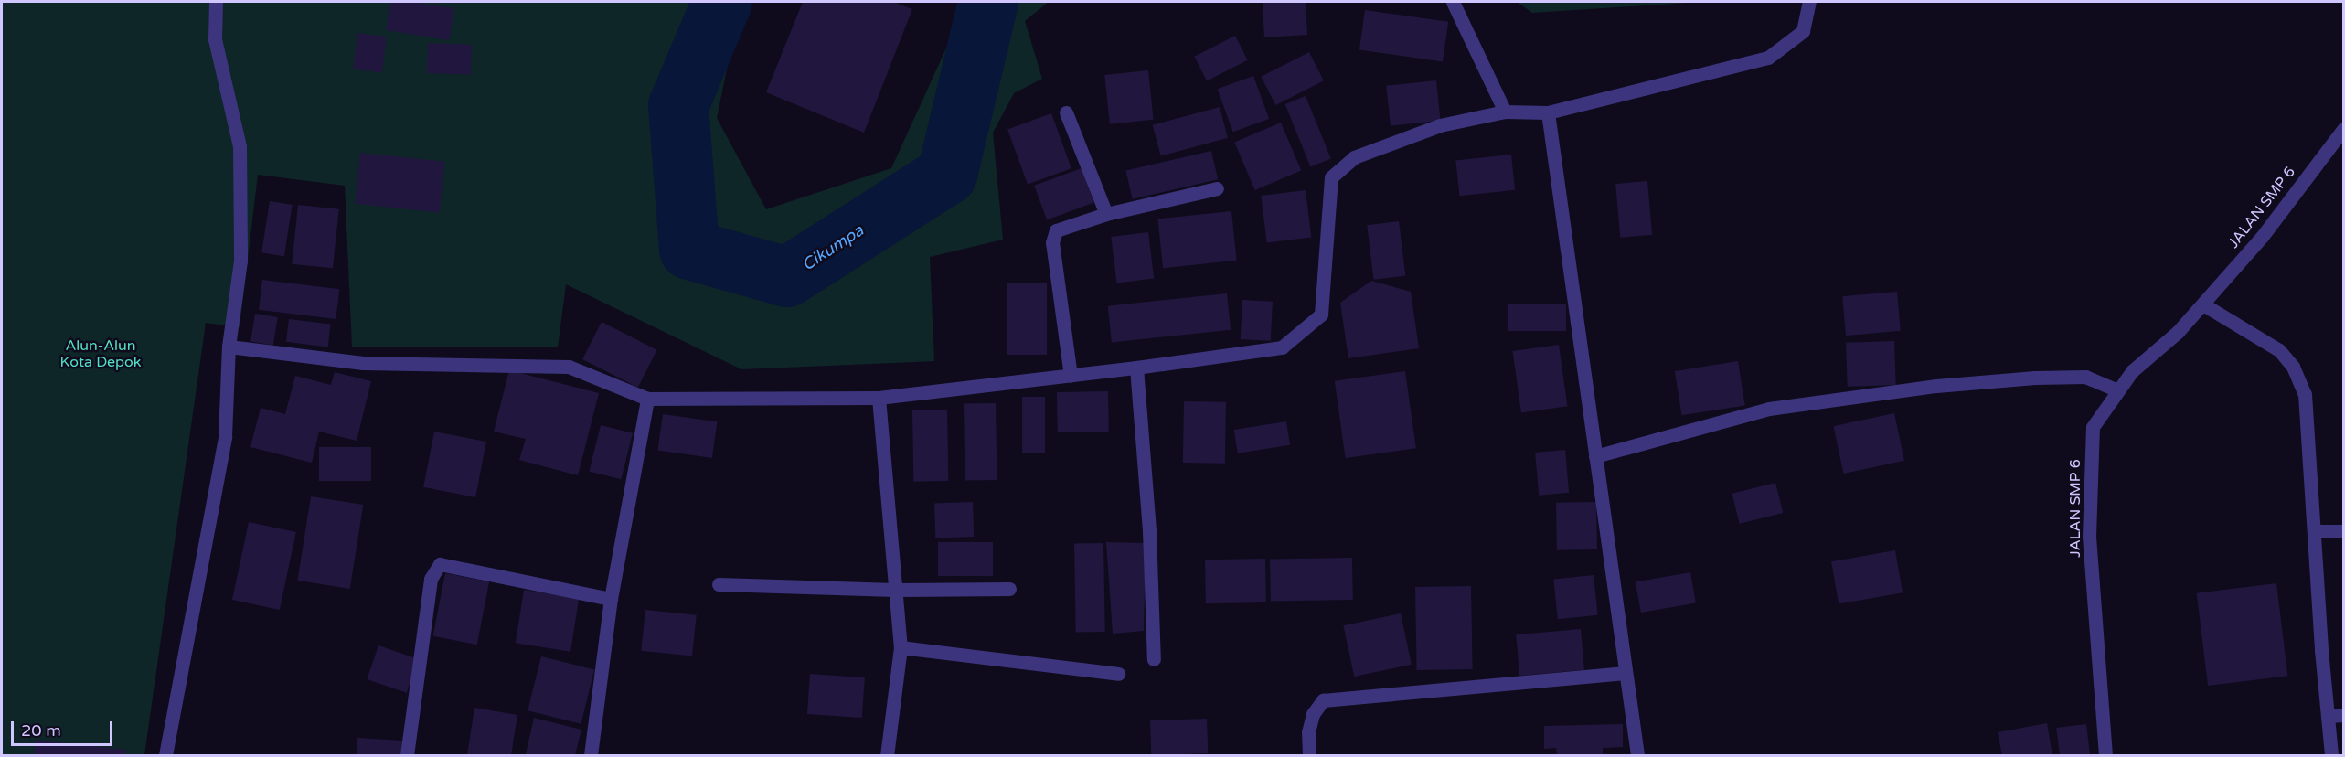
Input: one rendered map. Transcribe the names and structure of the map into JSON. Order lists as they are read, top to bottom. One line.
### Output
{"streets":{"street":["JALAN SMP 6"]},"water":["Cikumpa"],"parks":["Alun-Alun Kota Depok"],"scale_bar":"20 m"}
